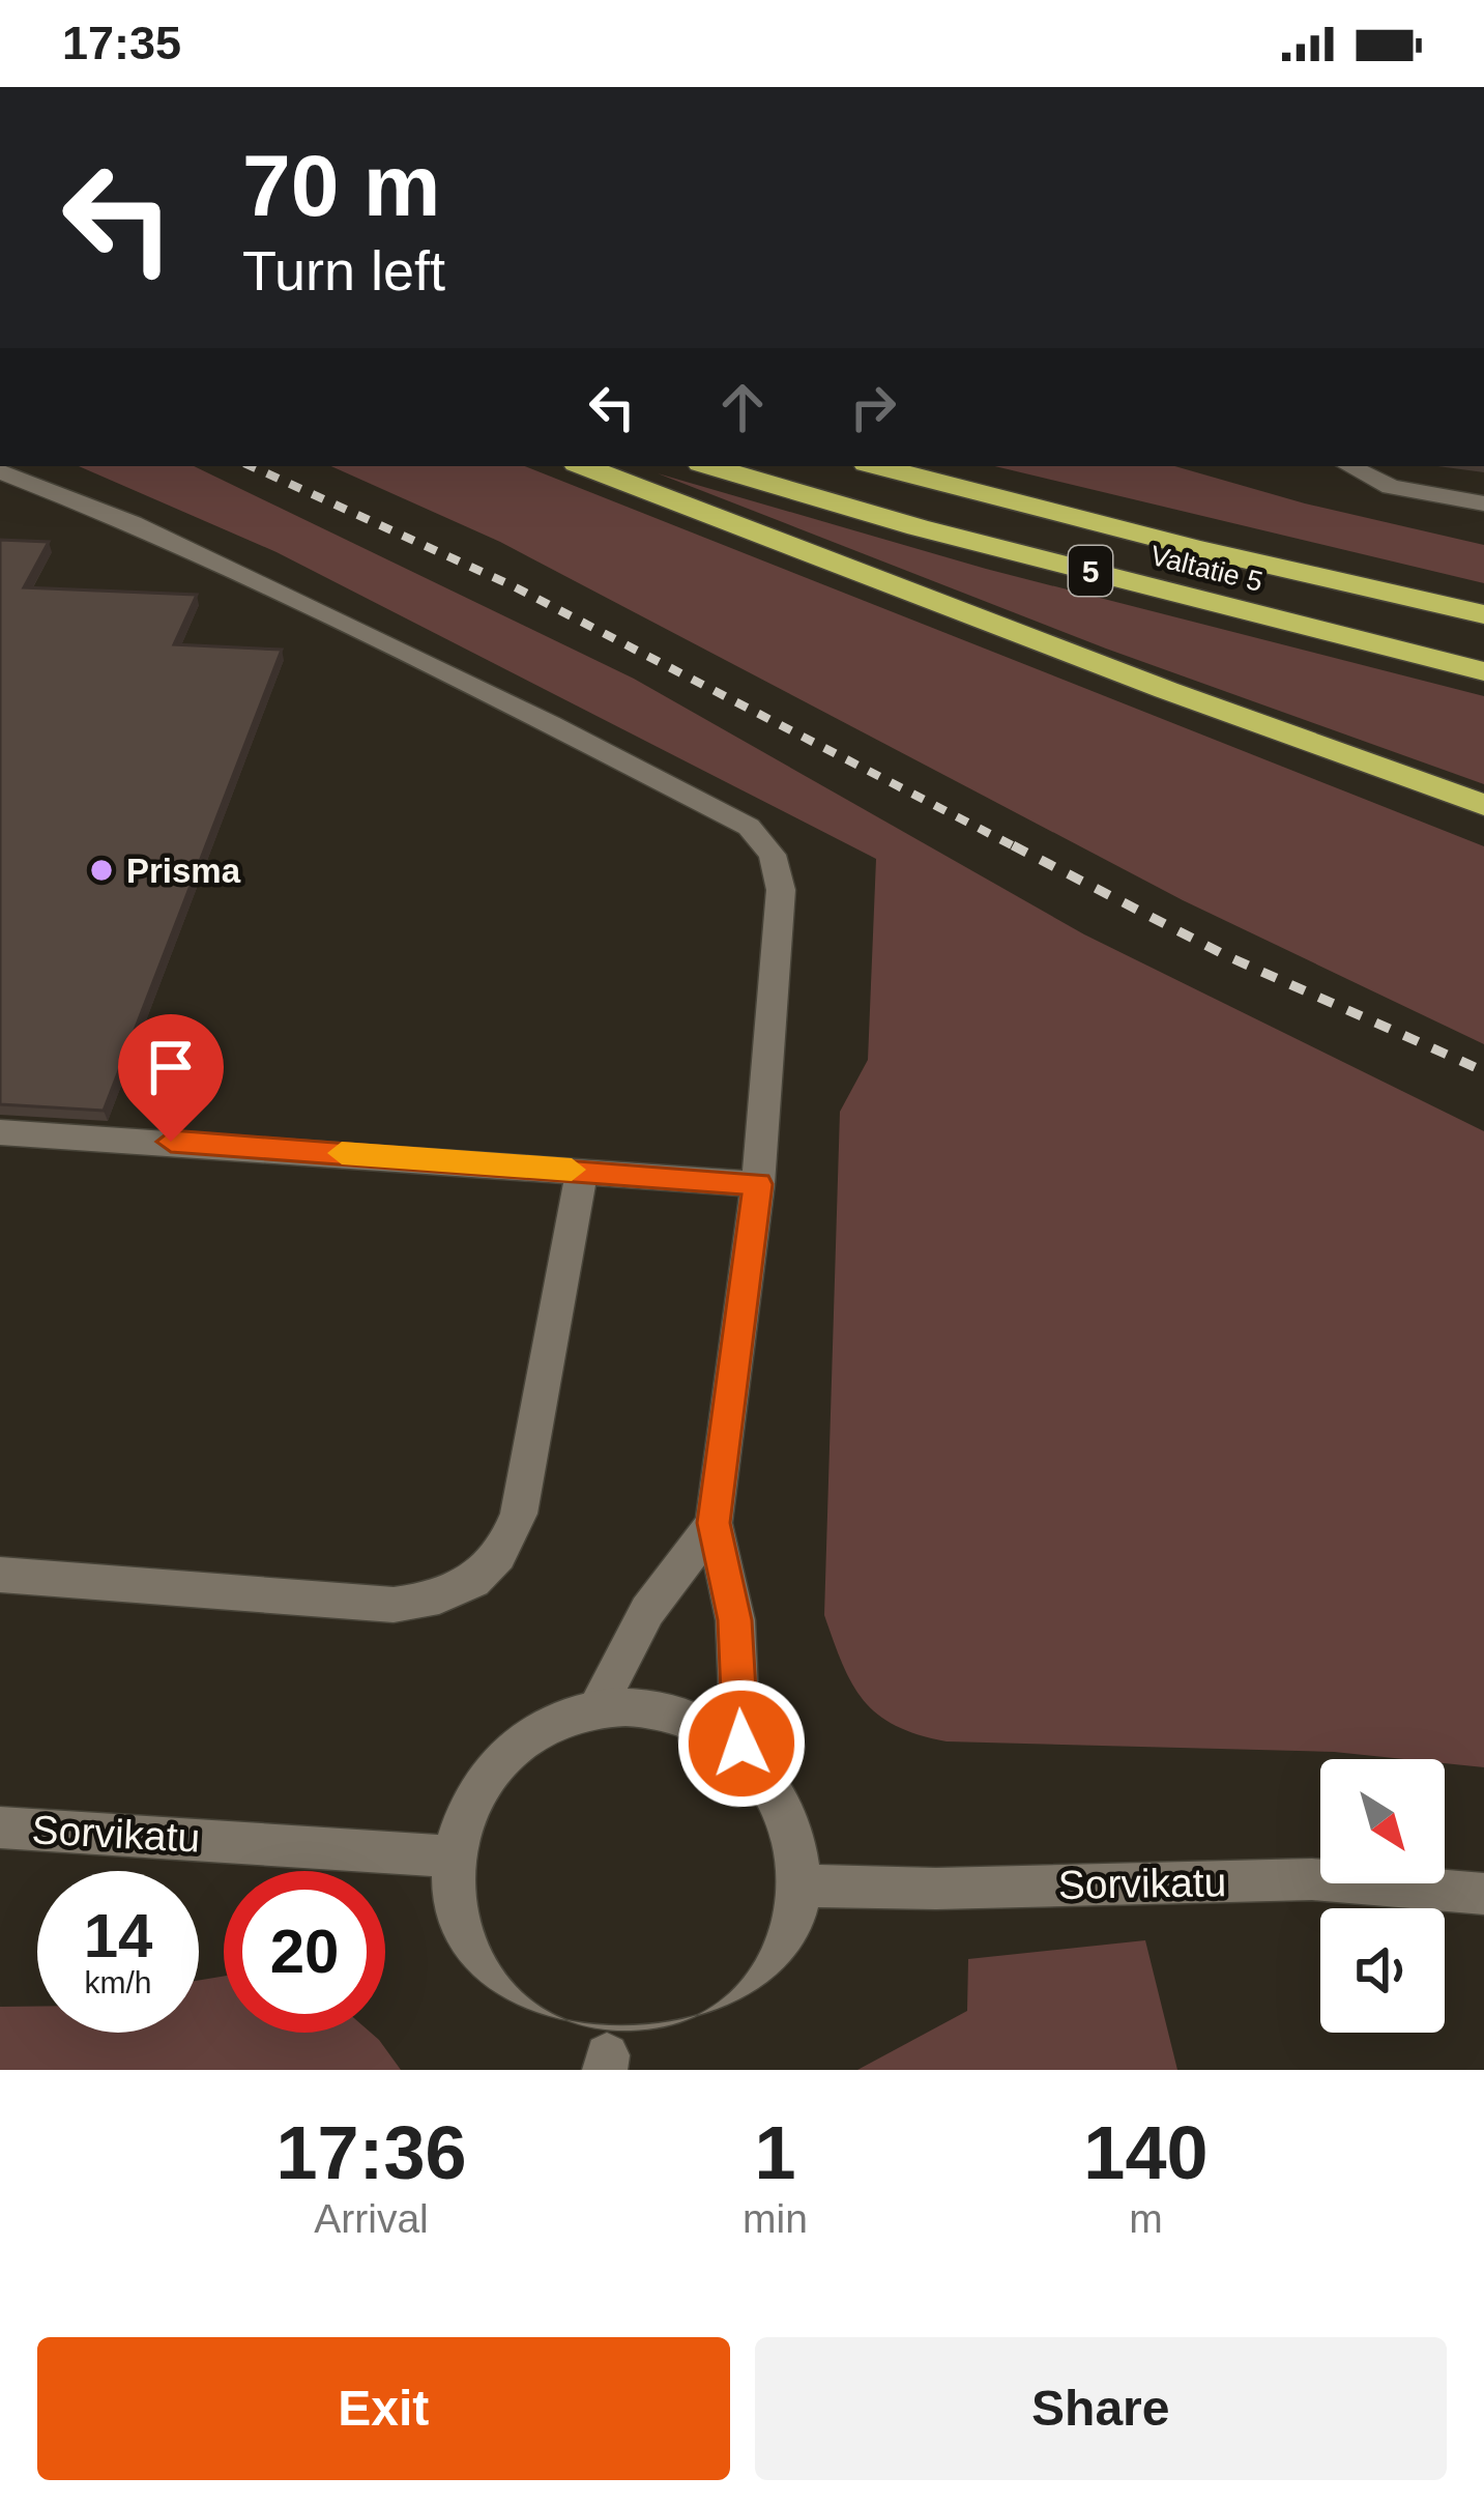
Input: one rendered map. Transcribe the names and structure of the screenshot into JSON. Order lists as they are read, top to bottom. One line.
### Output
{"streets":{"highway":["Valtatie 5","5"],"street":["Sorvikatu"]},"places":["Prisma"],"north":"bottom right","page":{"status":"17:35","turn":["70 m","Turn left"],"speed":"14 km/h","limit":"20","eta":["17:36","Arrival","1","min","140","m"],"buttons":["Exit","Share"]}}
